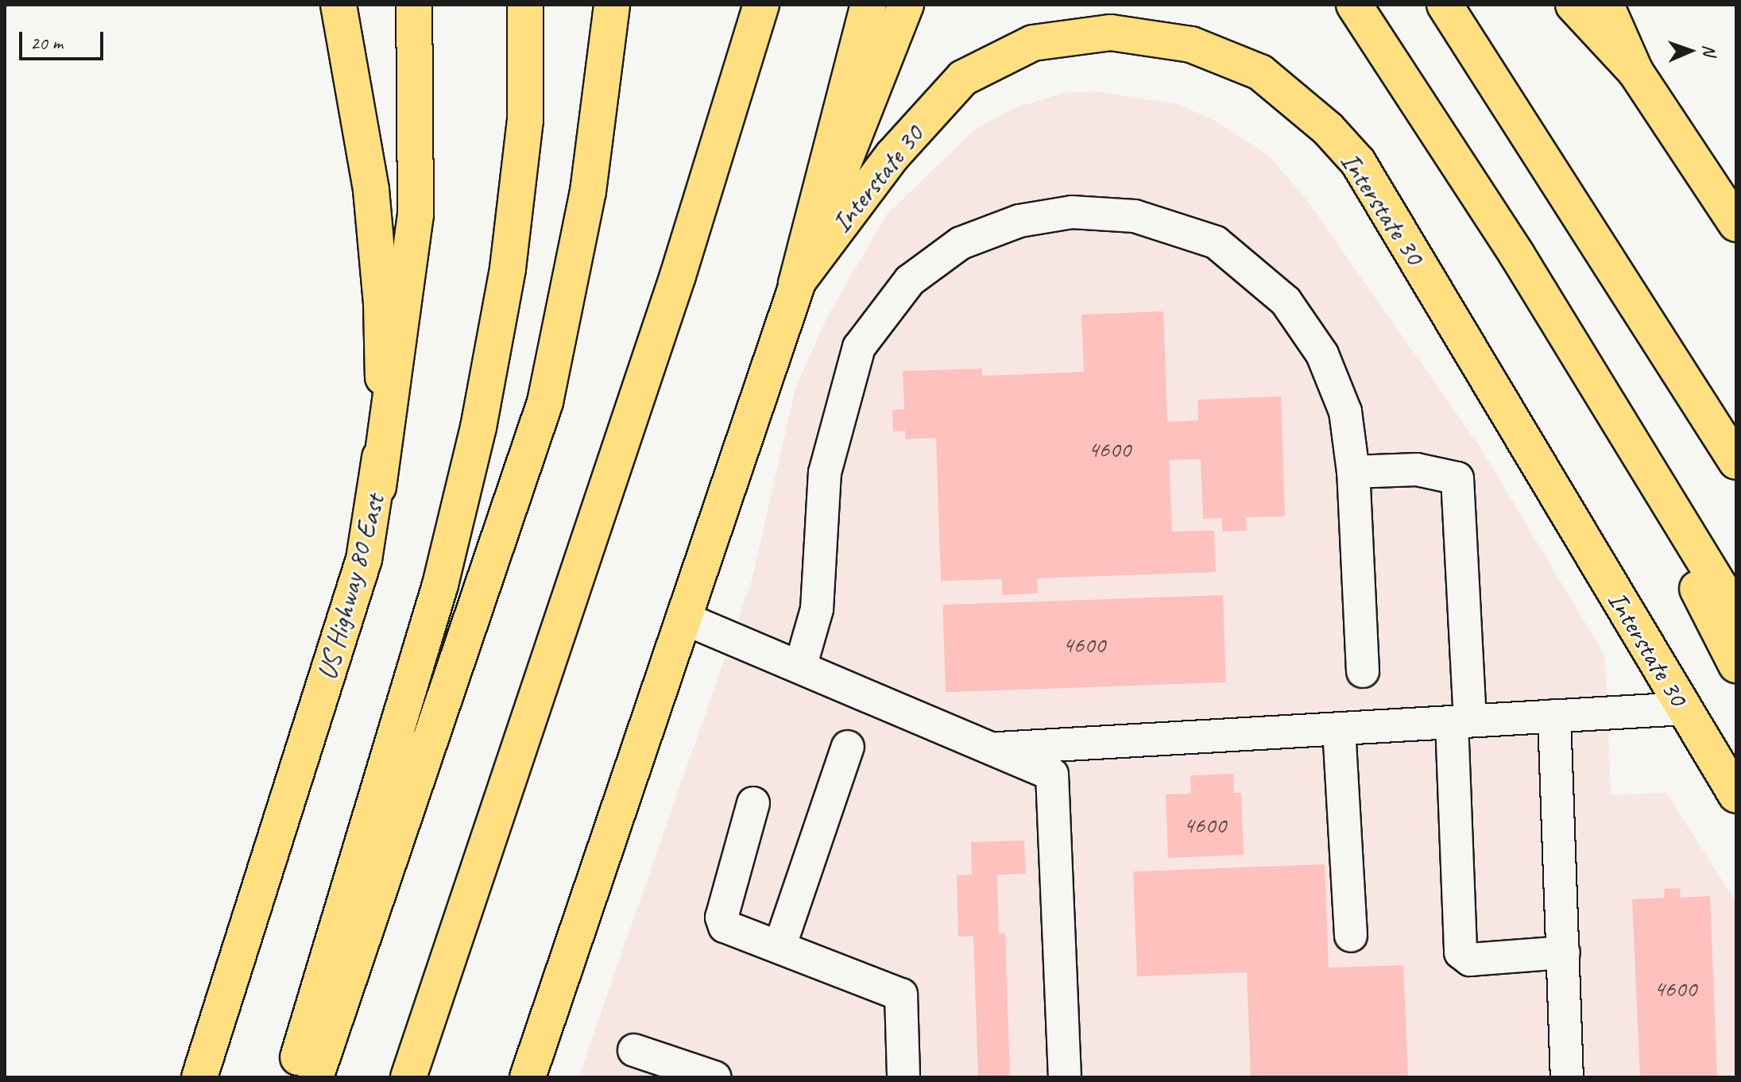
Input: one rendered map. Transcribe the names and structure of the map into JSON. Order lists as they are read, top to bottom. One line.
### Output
{"streets":{"main road":["Interstate 30","US Highway 80 East"]},"house_numbers":["4600","4600","4600","4600"],"scale_bar":"20 m","north":"right"}
